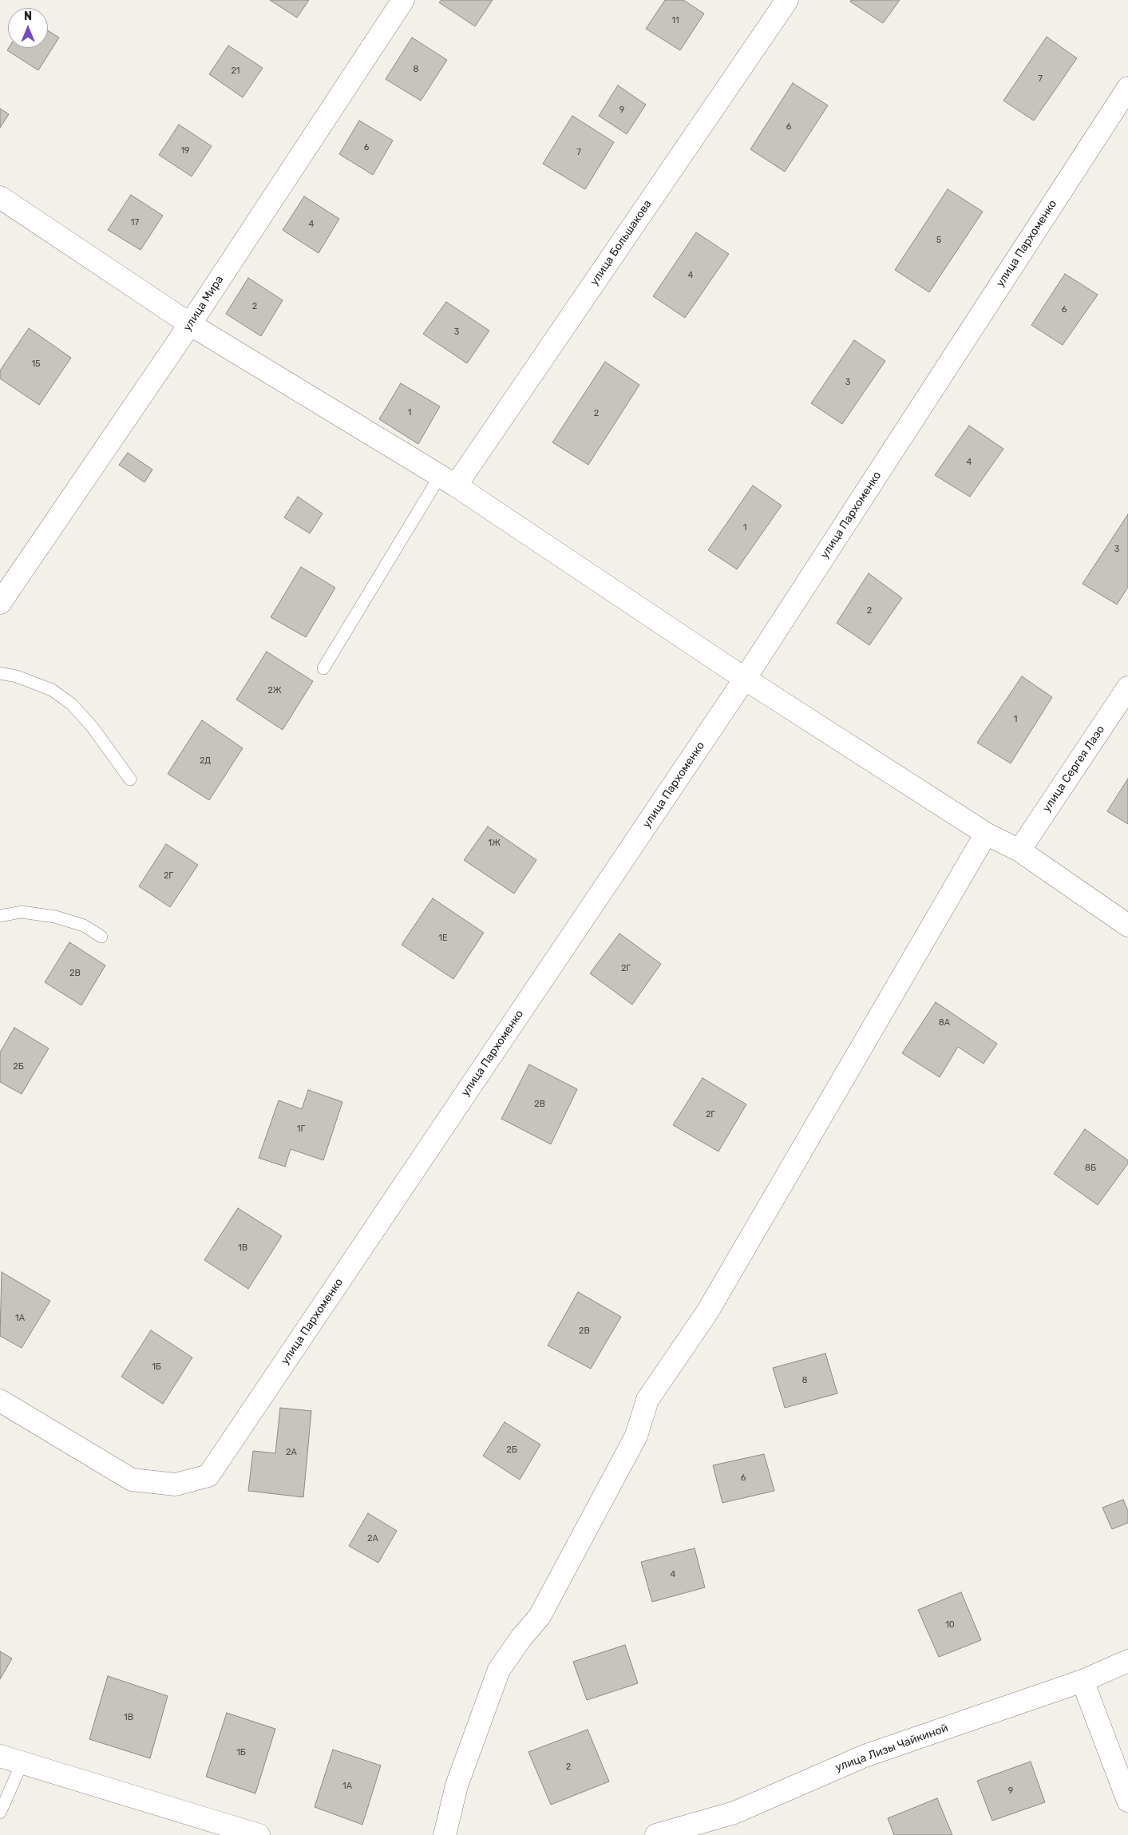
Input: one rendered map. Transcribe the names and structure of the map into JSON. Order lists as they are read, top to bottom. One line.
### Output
{"streets":{"street":["улица Большакова","улица Пархоменко","улица Мира","улица Сергея Лазо","улица Лизы Чайкиной"]},"house_numbers":["11","8","21","7","9","6","6","19","7","17","4","5","4","2","6","3","15","3","1","2","4","1","3","2","2Ж","1","2Д","1Ж","2Г","1Е","2Г","2В","8А","2Б","2В","2Г","1Г","8Б","1В","1А","2В","1Б","8","2Б","2А","6","2А","4","10","1В","1Б","2","1А","9"],"north":"top"}
